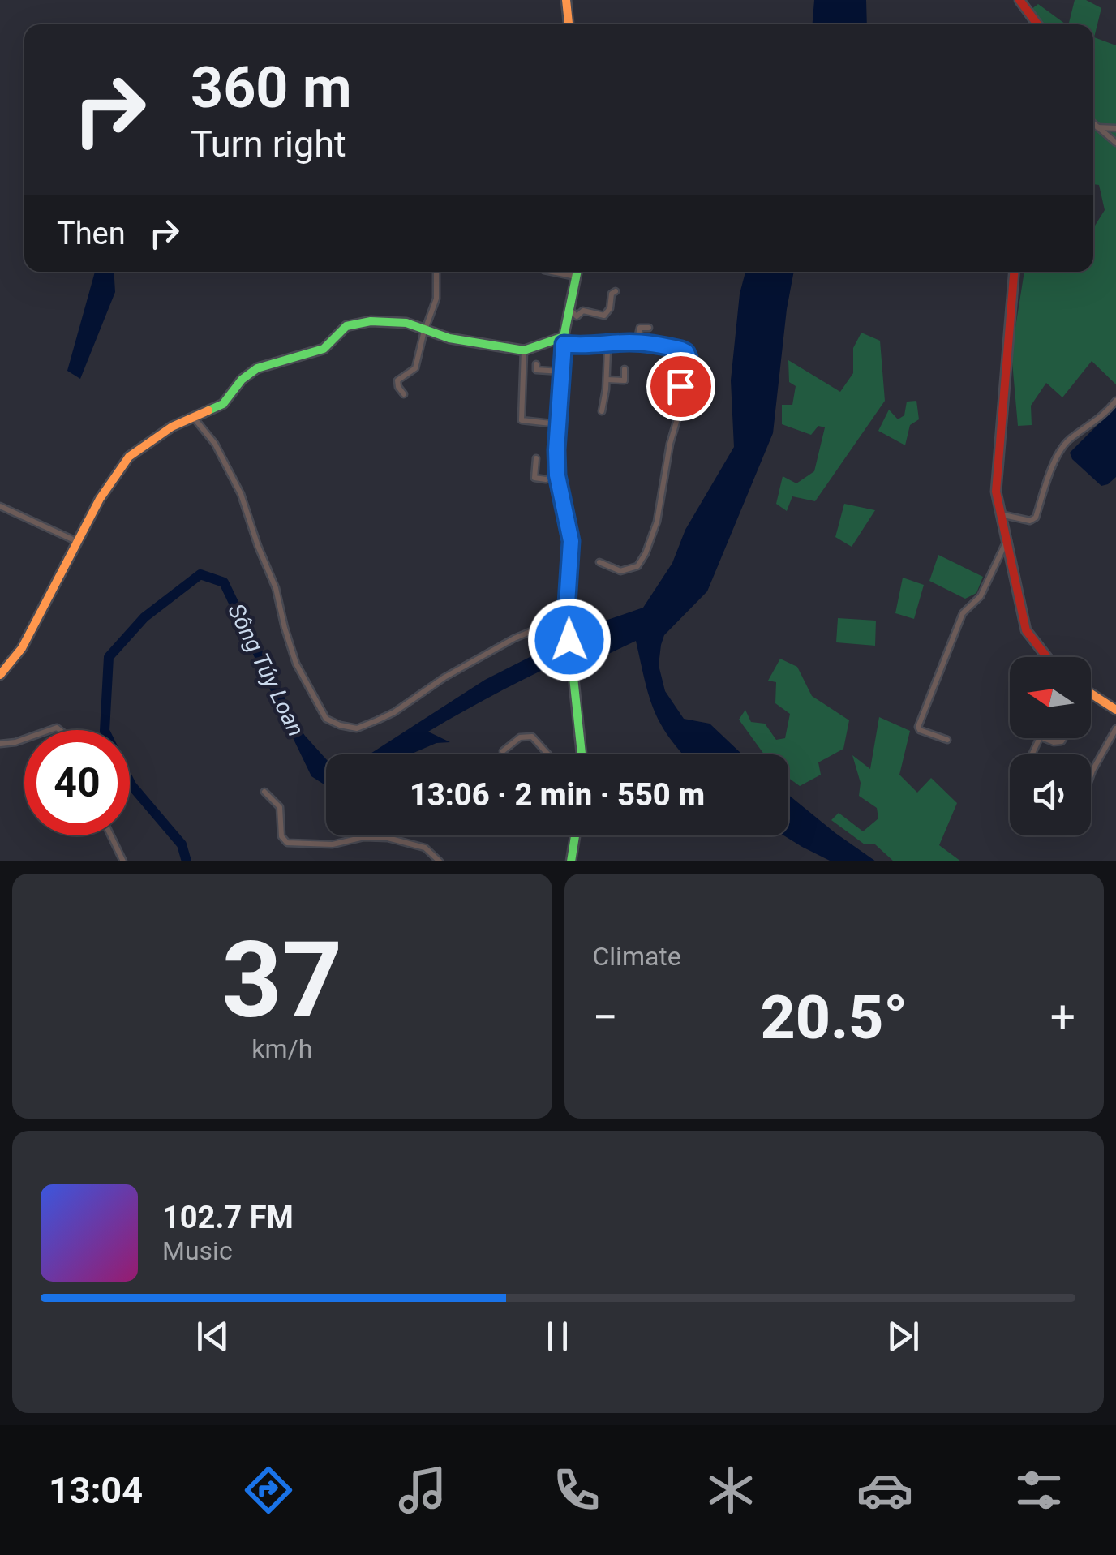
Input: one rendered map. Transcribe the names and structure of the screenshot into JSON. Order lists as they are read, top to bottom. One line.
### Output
{"water":["Sông Túy Loan"],"north":"left","page":{"turn":["360 m","Turn right"],"then":"Then","limit":"40","trip":"13:06 · 2 min · 550 m","tile":[["37","km/h"],"Climate"],"heat":["−","20.5°","+"],"song":["102.7 FM","Music"],"tabs":"13:04"}}
